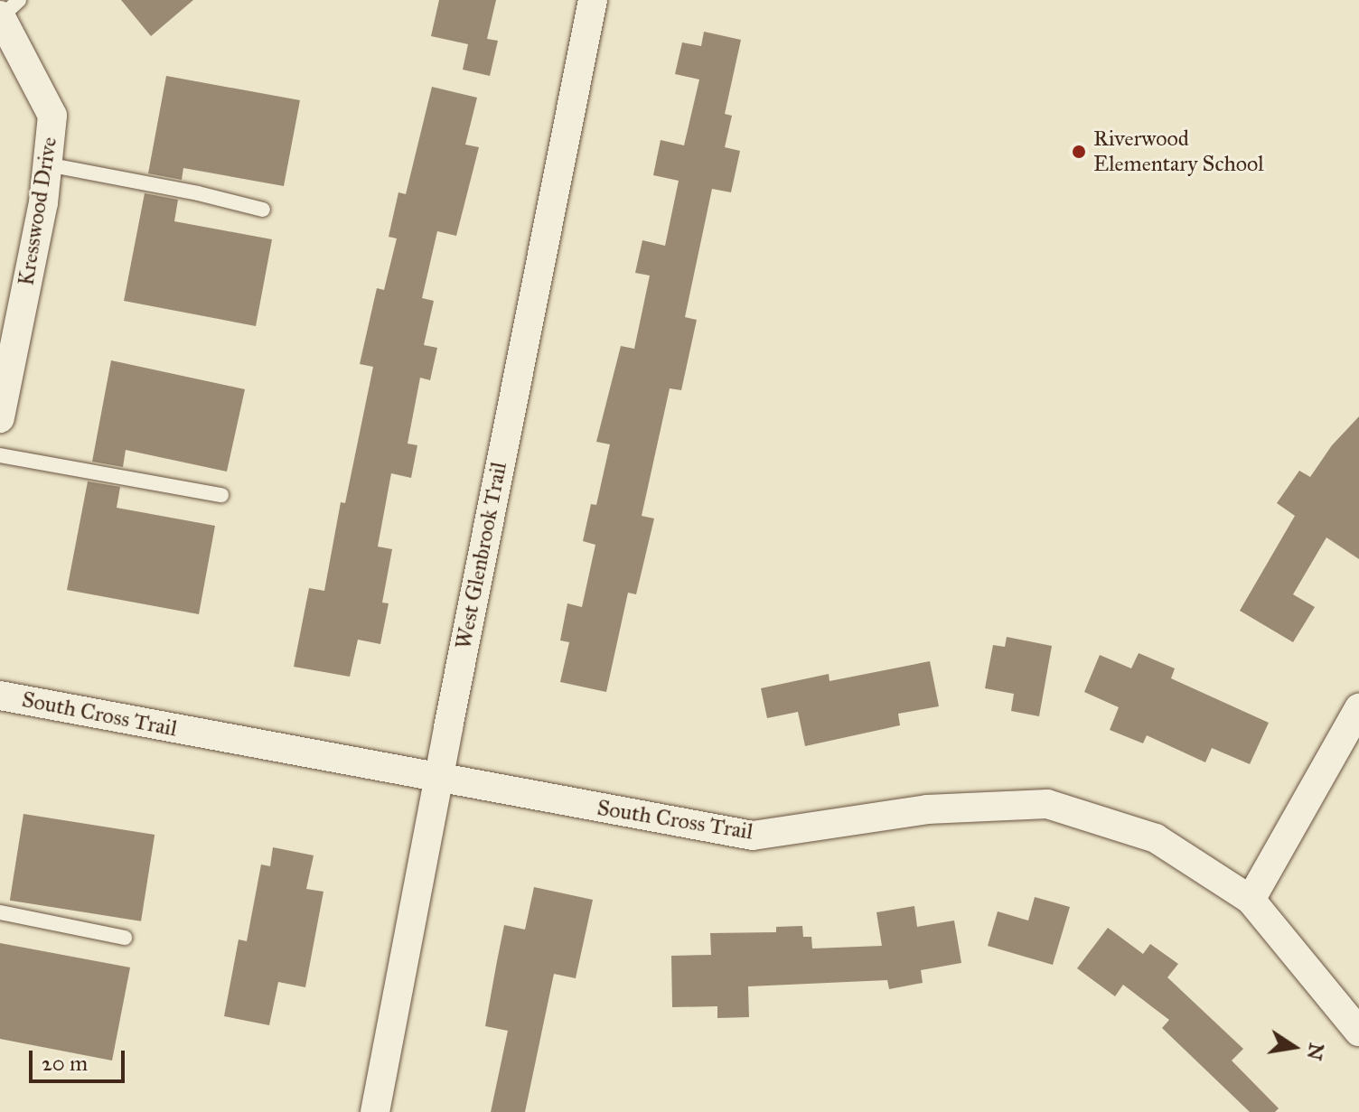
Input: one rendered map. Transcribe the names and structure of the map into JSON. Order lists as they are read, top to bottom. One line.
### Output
{"streets":{"street":["Kresswood Drive","West Glenbrook Trail","South Cross Trail"]},"crossings":[["West Glenbrook Trail","South Cross Trail"]],"places":["Riverwood Elementary School"],"scale_bar":"20 m","north":"right"}
